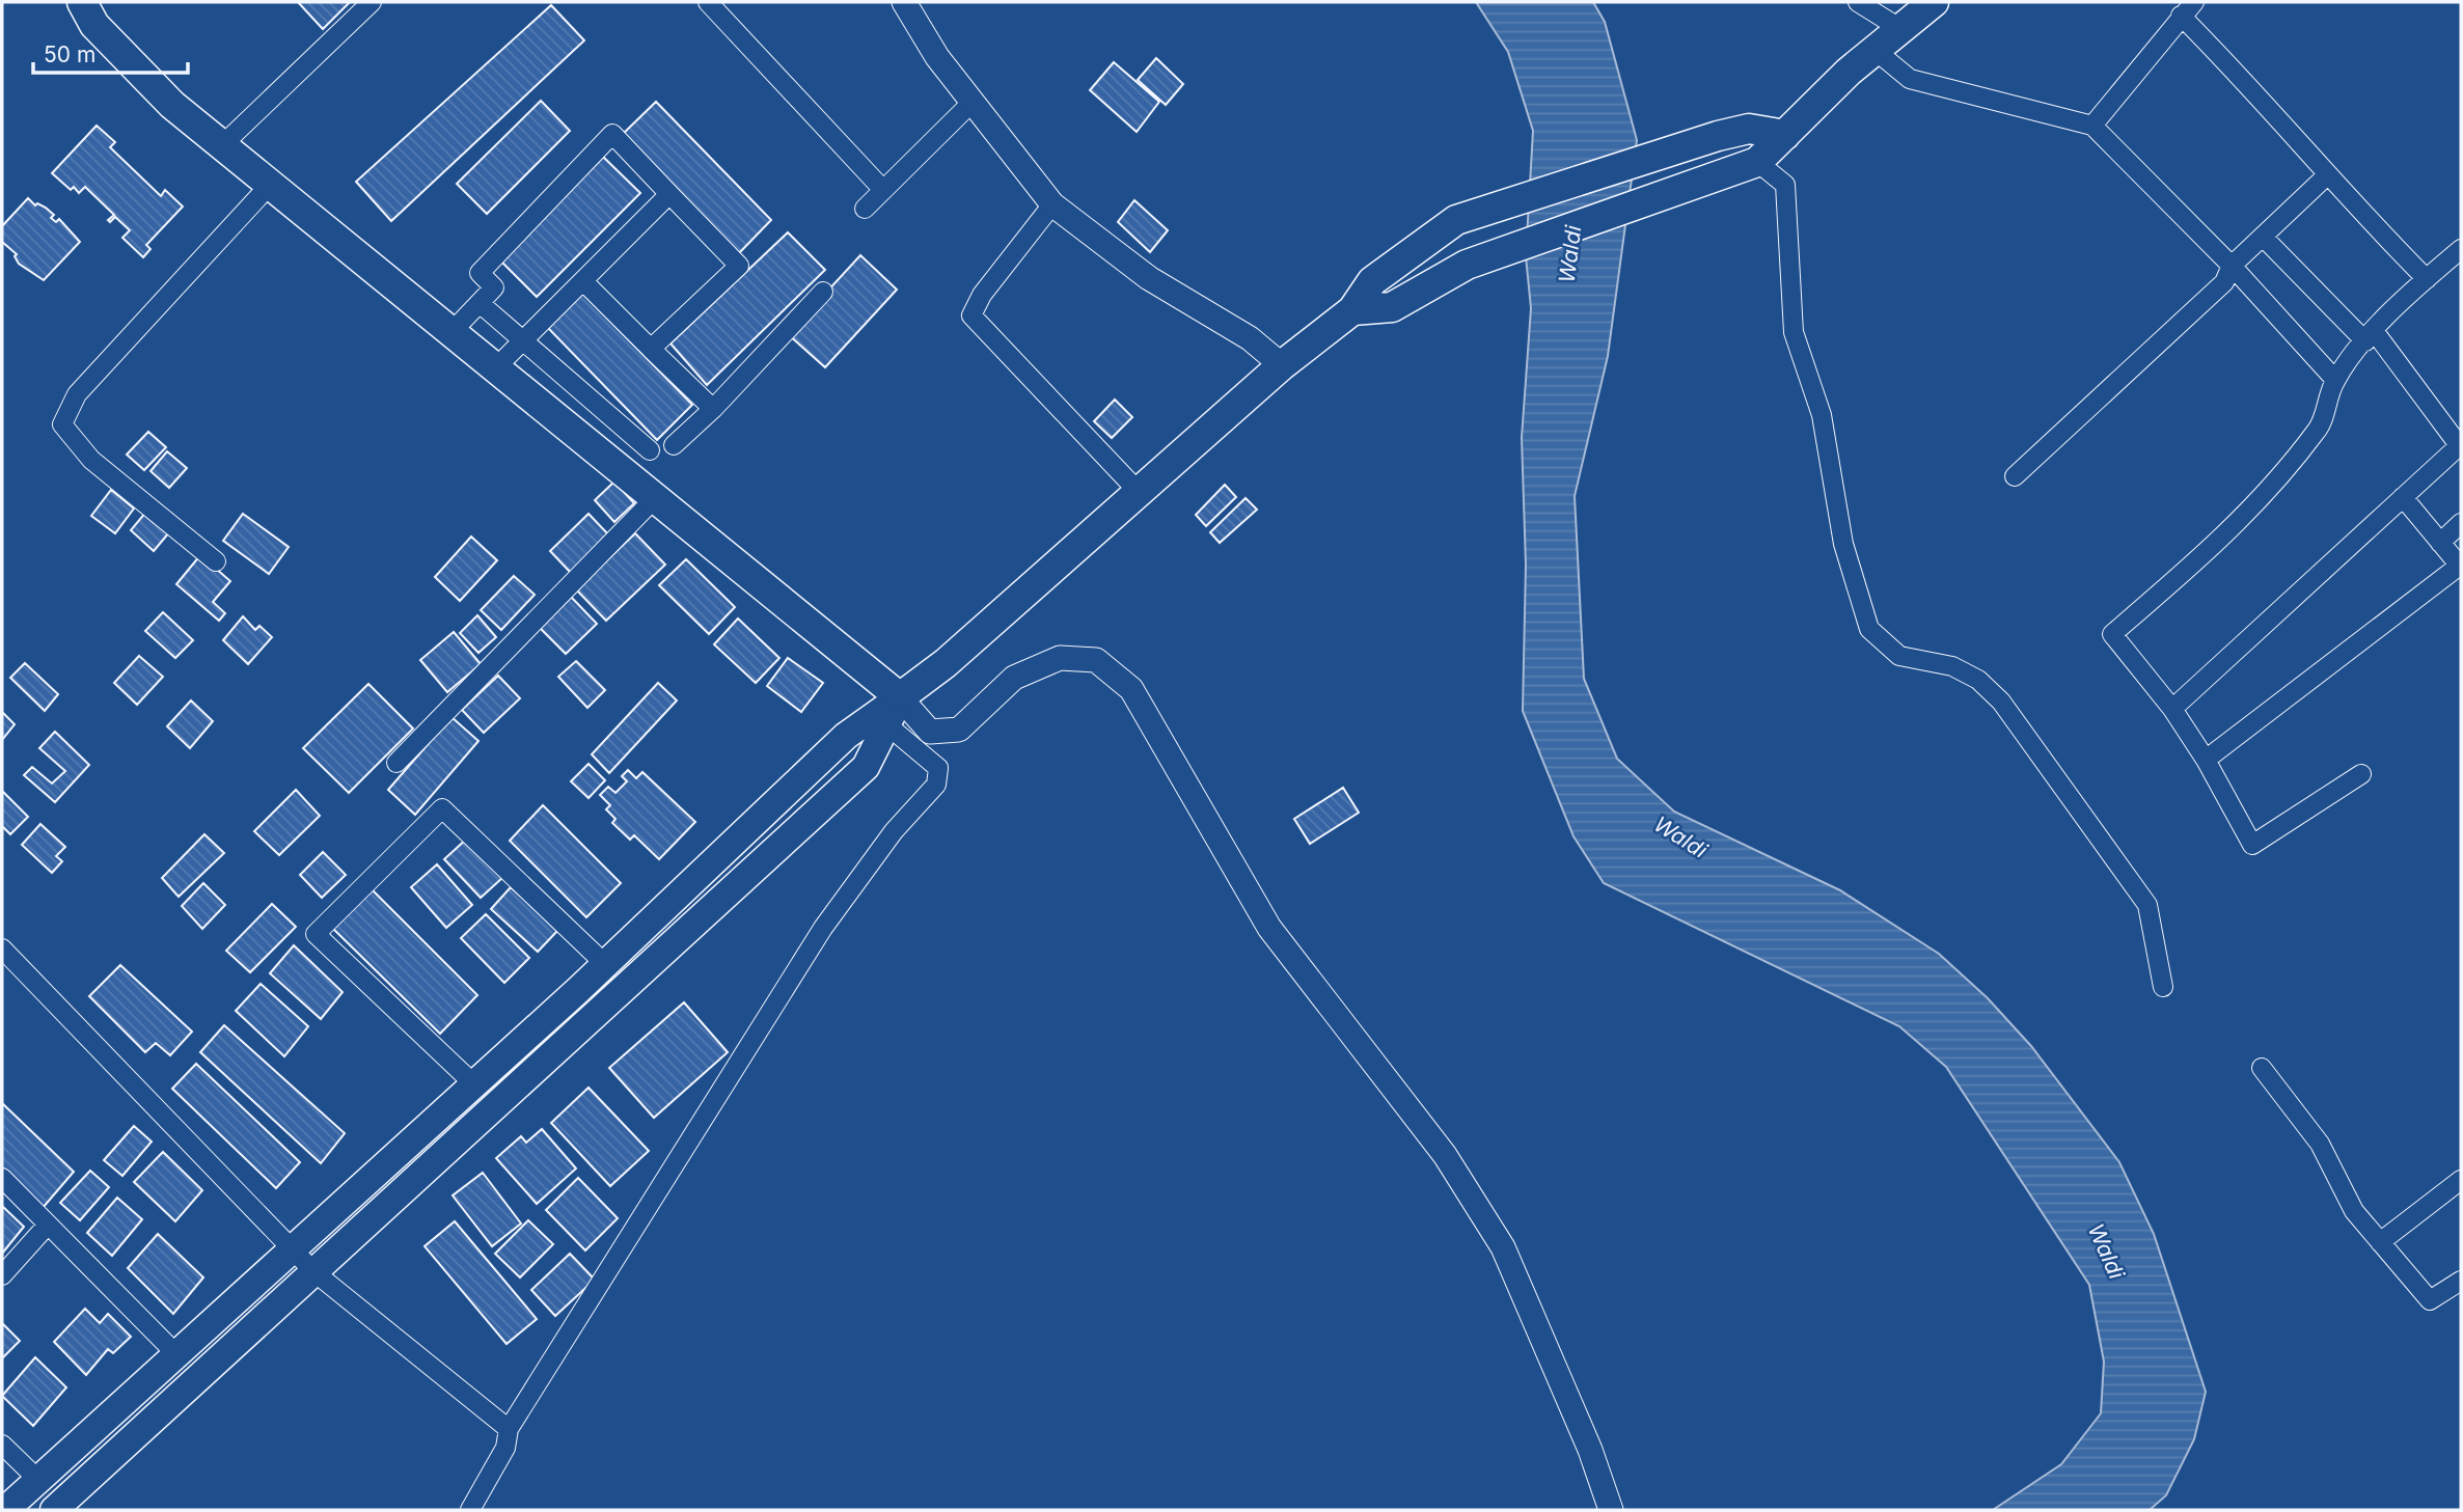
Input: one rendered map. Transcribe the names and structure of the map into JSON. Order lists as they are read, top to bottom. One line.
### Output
{"water":["Waldi"],"scale_bar":"50 m"}
